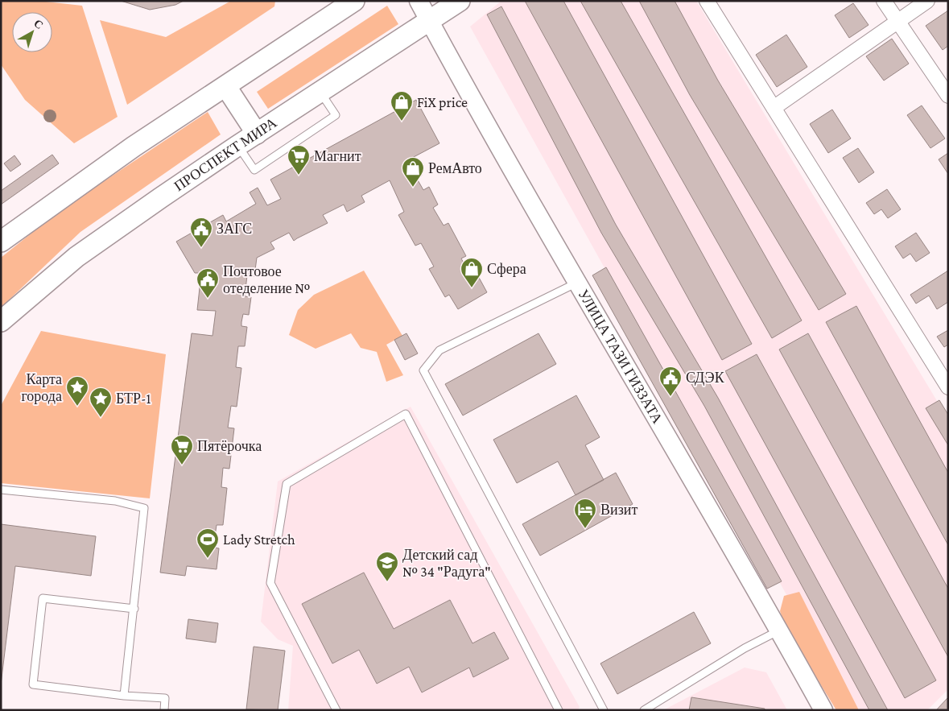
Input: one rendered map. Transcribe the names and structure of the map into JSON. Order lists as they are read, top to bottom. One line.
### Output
{"streets":{"main road":["ПРОСПЕКТ МИРА"],"street":["УЛИЦА ТАЗИ ГИЗЗАТА"]},"crossings":[["ПРОСПЕКТ МИРА","УЛИЦА ТАЗИ ГИЗЗАТА"]],"places":{"shop":["FiX price","РемАвто","Сфера"],"supermarket":["Магнит","Пятёрочка"],"public building":["ЗАГС","Почтовое отеделение №","СДЭК"],"place":["Карта города","БТР-1"],"hotel":["Визит"],"sports":["Lady Stretch"],"school or university":["Детский сад № 34 \"Радуга\""]},"north":"top right"}
